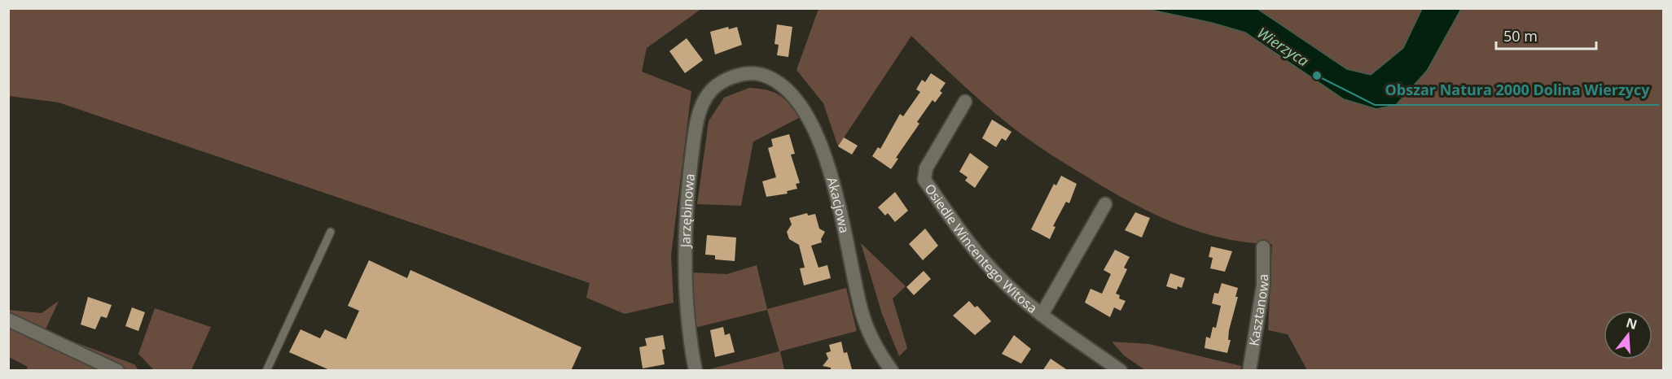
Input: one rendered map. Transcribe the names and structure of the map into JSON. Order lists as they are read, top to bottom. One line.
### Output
{"streets":{"street":["Akacjowa","Jarzębinowa","Osiedle Wincentego Witosa","Kasztanowa"]},"crossings":[["Akacjowa","Jarzębinowa"]],"water":["Wierzyca"],"places":["Obszar Natura 2000 Dolina Wierzycy"],"scale_bar":"50 m","north":"top"}
